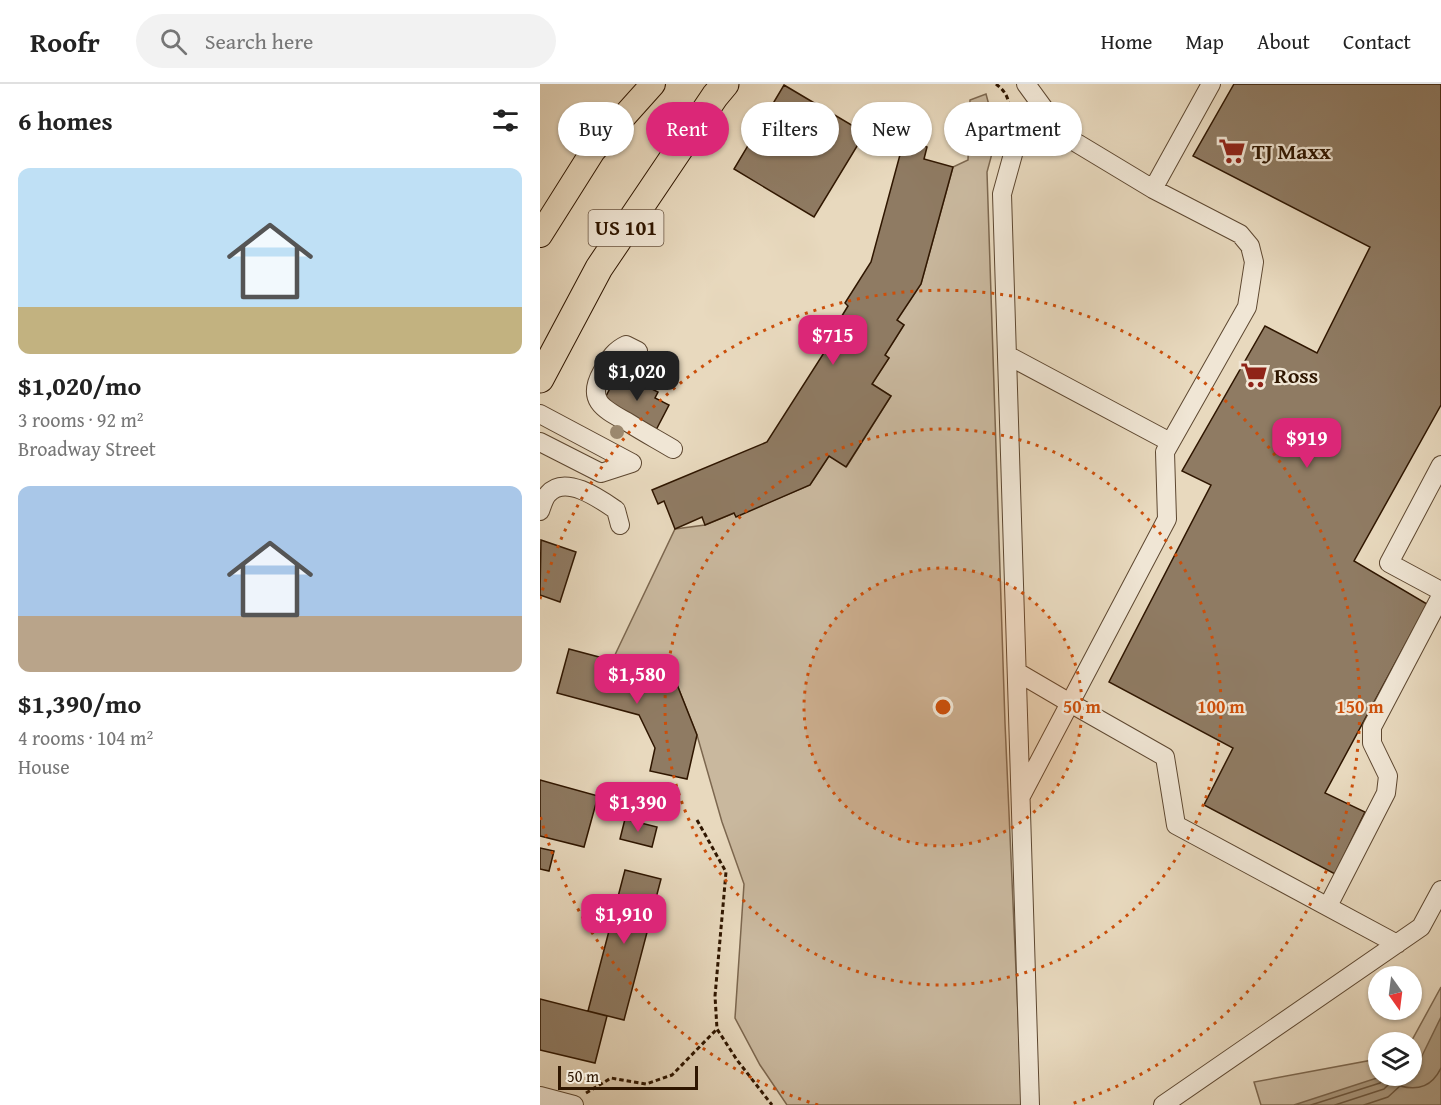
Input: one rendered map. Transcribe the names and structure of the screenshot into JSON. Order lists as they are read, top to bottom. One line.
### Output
{"streets":{"highway":["US 101"]},"places":{"supermarket":["TJ Maxx","Ross"]},"scale_bar":"50 m","north":"bottom","page":{"header":"Roofr","search":"Search here","nav":["Home","Map","About","Contact"],"heading":"6 homes","chip":["Buy","Rent","Filters","New","Apartment"],"list":[{"name":"$1,020/mo","note":"3 rooms · 92 m² · Broadway Street"},{"name":"$1,390/mo","note":"4 rooms · 104 m² · House"}],"price":["$715","$1,020","$919","$1,580","$1,390","$1,910"],"scale":"50 m"},"rings":["50 m","100 m","150 m"]}
